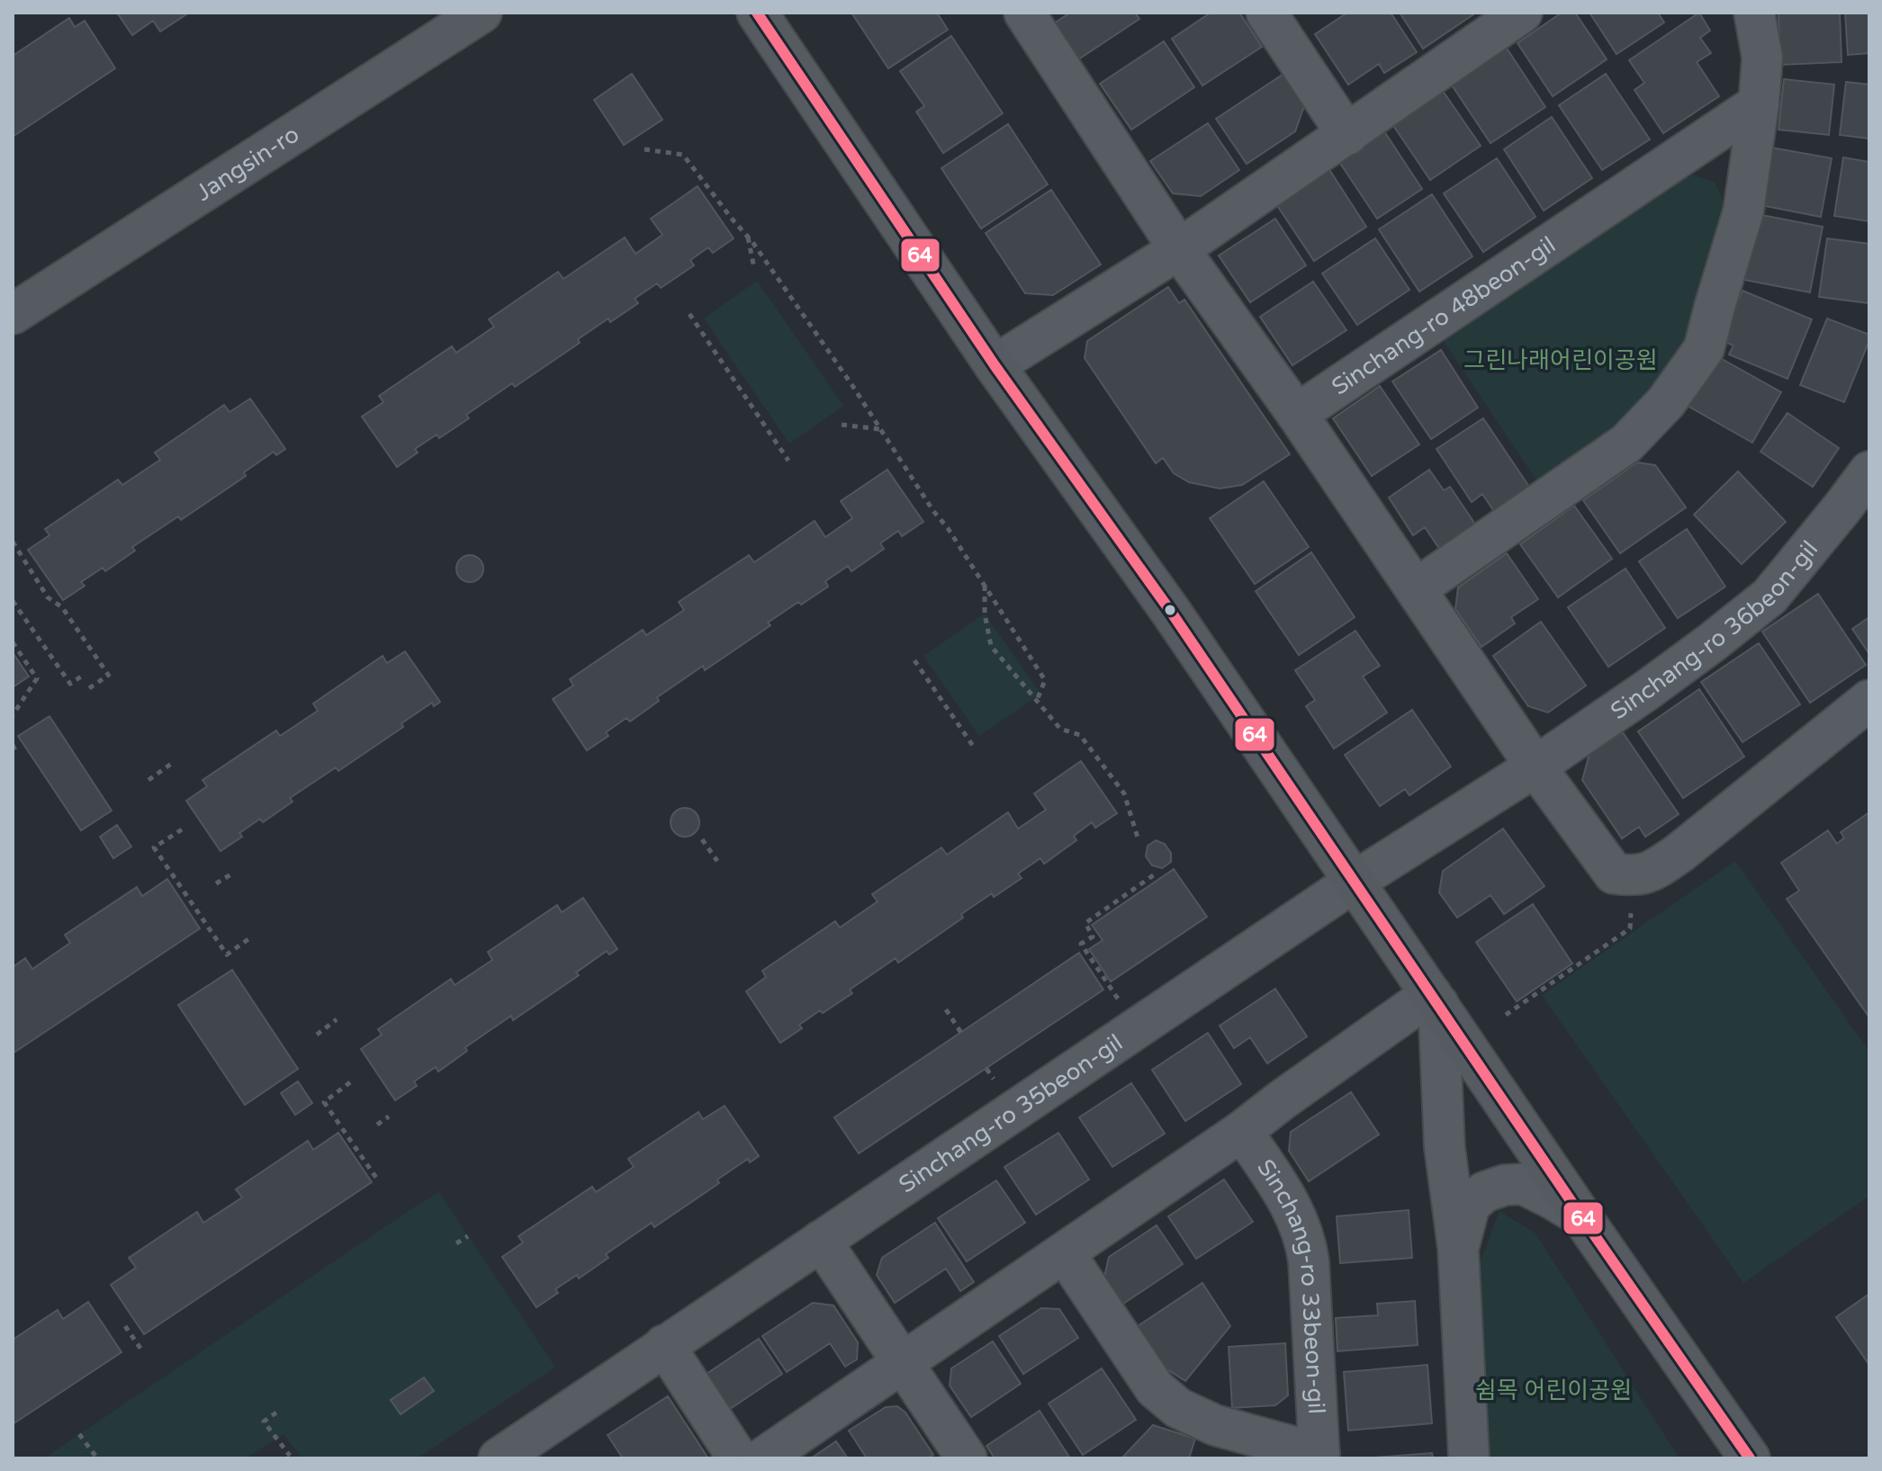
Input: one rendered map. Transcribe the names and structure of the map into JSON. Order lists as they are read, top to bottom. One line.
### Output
{"streets":{"main road":["Jangsin-ro"],"street":["Sinchang-ro 48beon-gil","Sinchang-ro 36beon-gil","Sinchang-ro 35beon-gil","Sinchang-ro 33beon-gil"]},"crossings":[["Sinchang-ro 36beon-gil","Sinchang-ro 35beon-gil"]],"parks":["그린나래어린이공원","쉼목 어린이공원"],"lines":["transit line 64"]}
